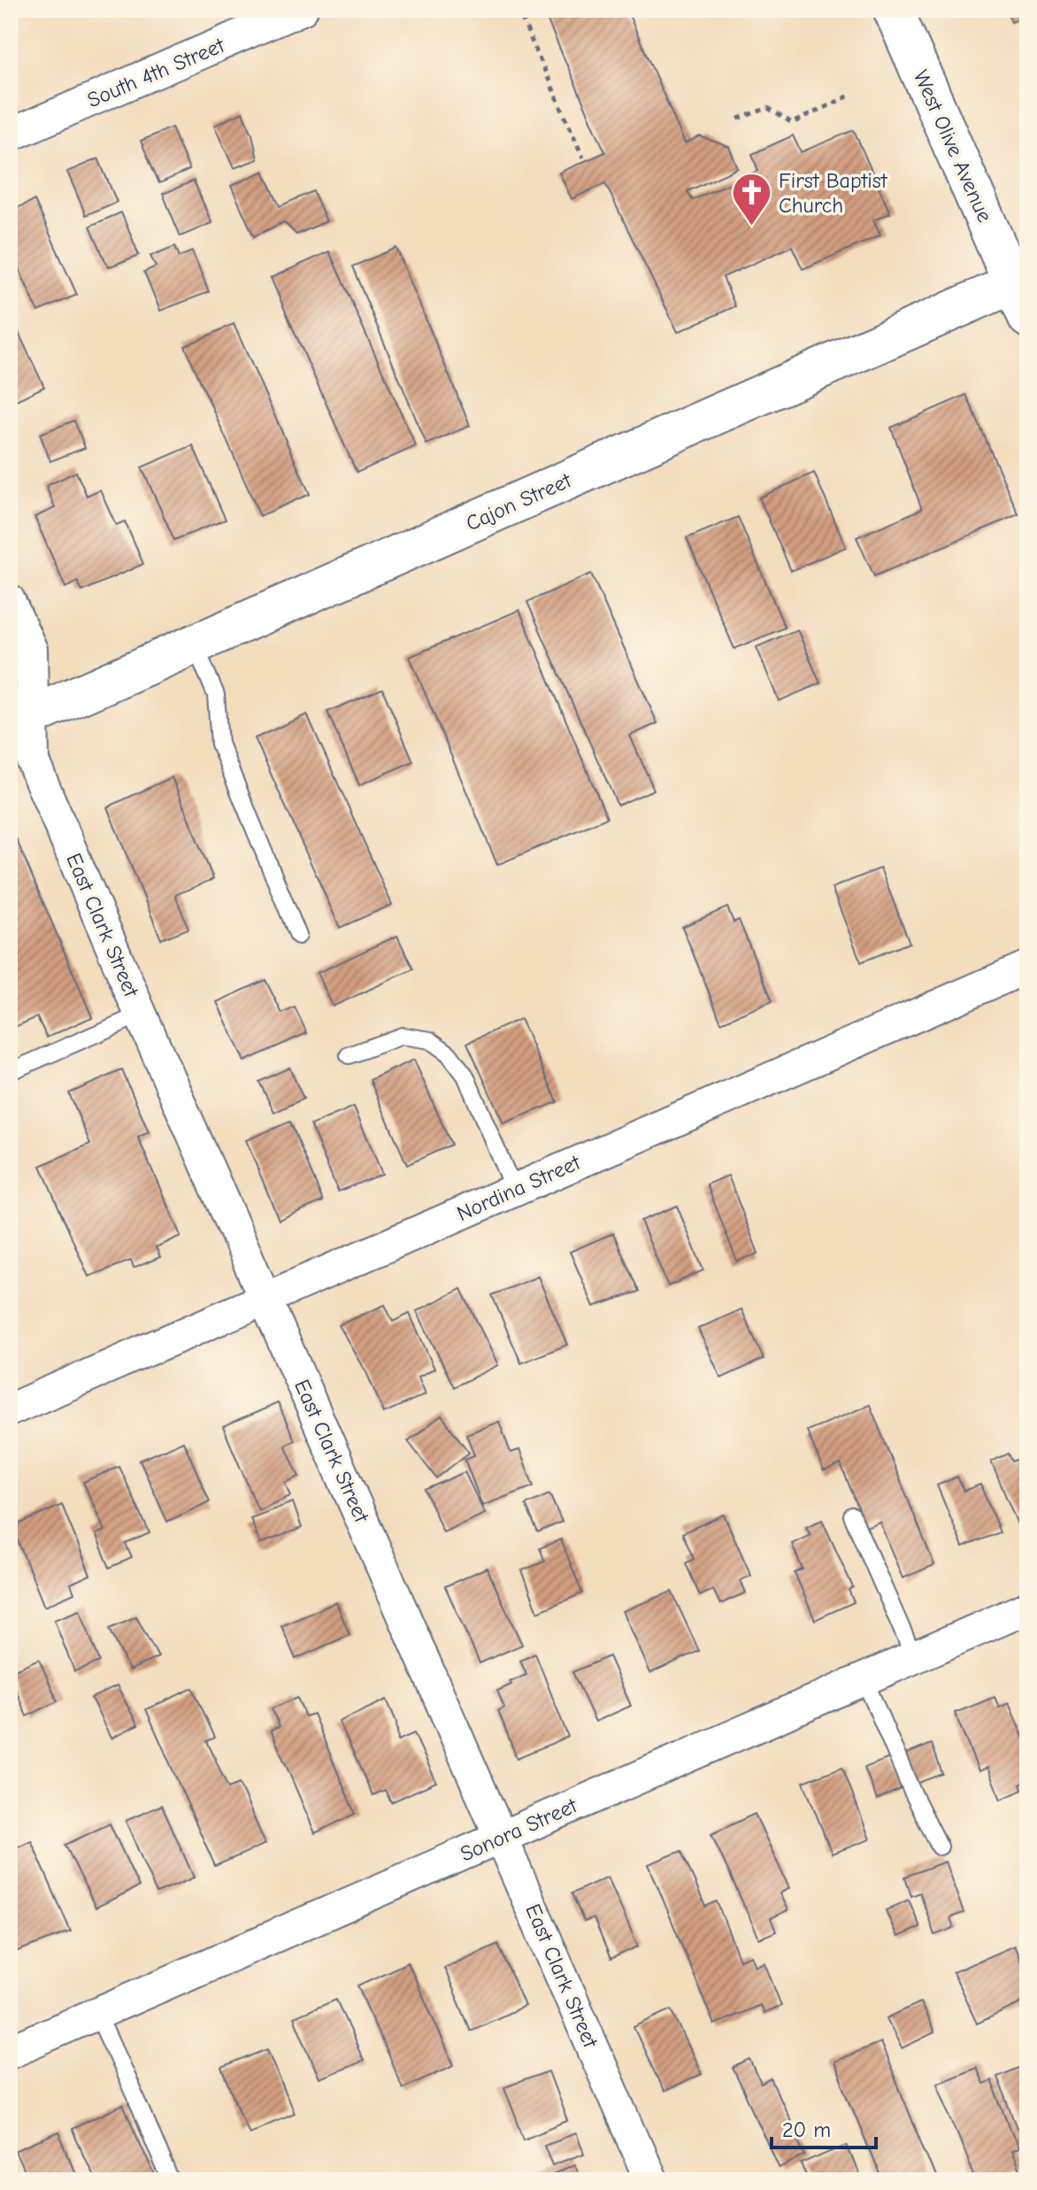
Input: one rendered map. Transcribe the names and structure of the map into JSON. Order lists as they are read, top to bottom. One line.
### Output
{"streets":{"street":["South 4th Street","West Olive Avenue","Cajon Street","East Clark Street","Nordina Street","Sonora Street"]},"crossings":[["West Olive Avenue","Cajon Street"],["Cajon Street","East Clark Street"],["East Clark Street","Nordina Street"],["East Clark Street","Sonora Street"]],"places":{"church":["First Baptist Church"]},"scale_bar":"20 m"}
